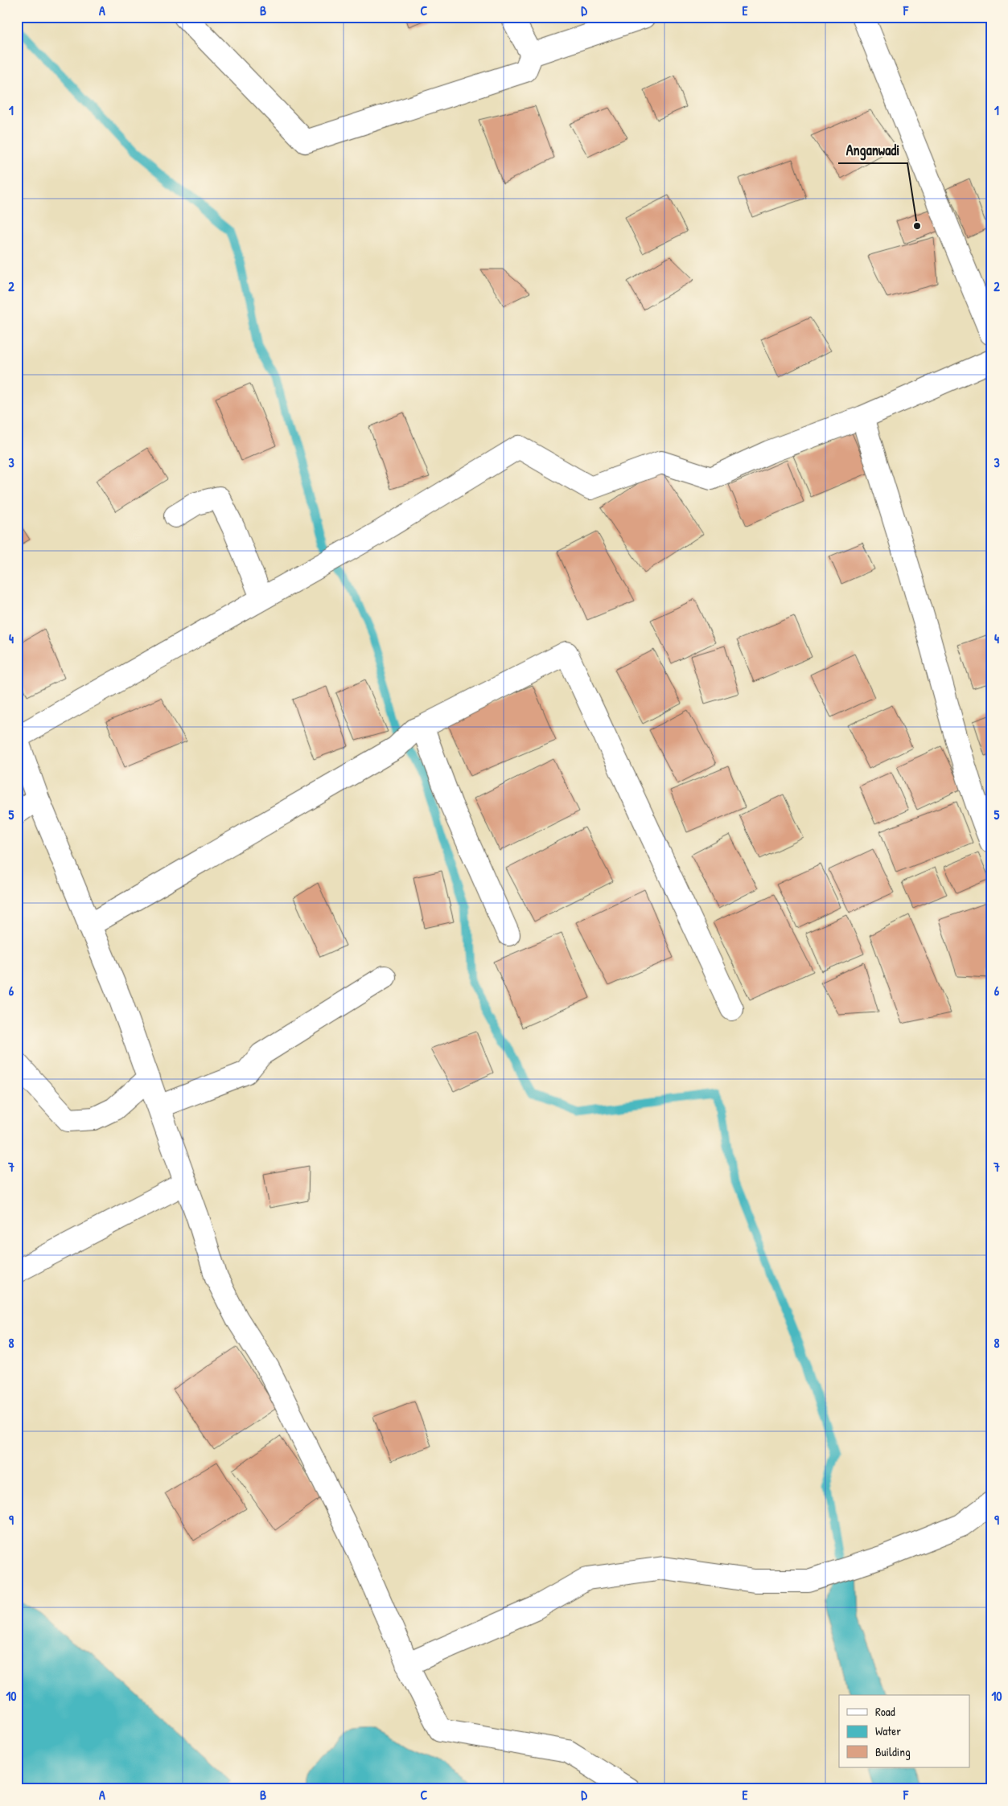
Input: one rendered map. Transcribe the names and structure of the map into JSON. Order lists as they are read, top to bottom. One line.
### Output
{"places":["Anganwadi"],"legend":["Road","Water","Building"],"grid":{"columns":["A","B","C","D","E","F"],"rows":["1","2","3","4","5","6","7","8","9","10"]}}
